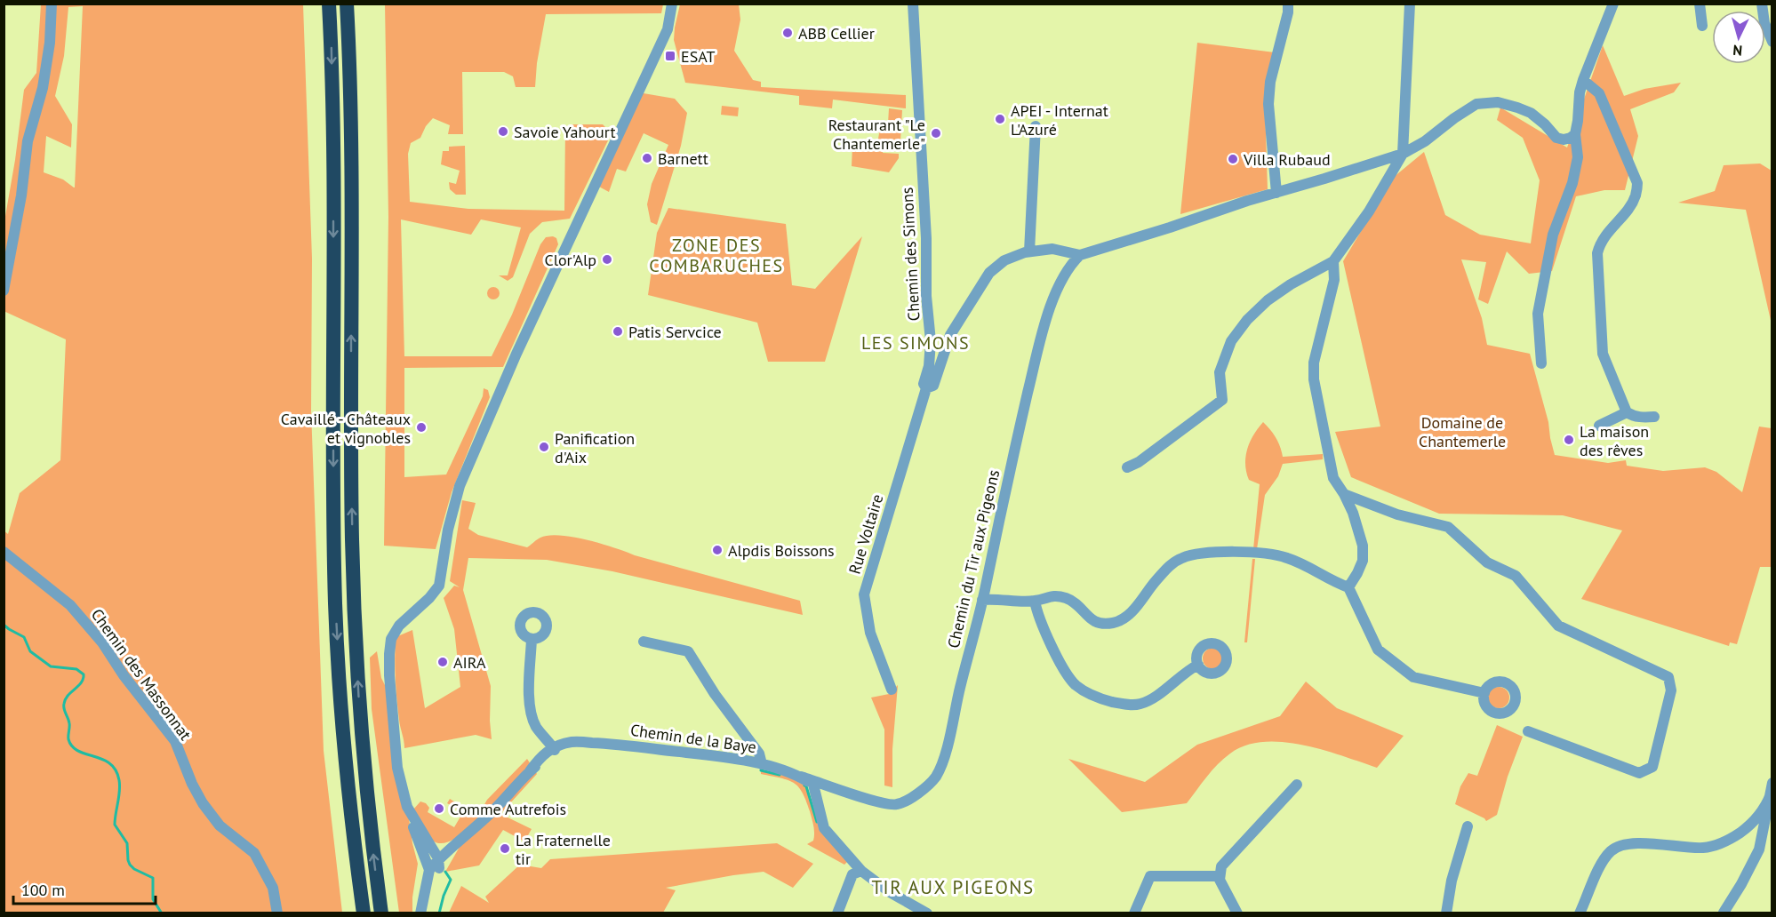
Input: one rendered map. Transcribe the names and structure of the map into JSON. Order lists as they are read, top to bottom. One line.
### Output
{"streets":{"street":["Chemin des Simons","Rue Voltaire","Chemin du Tir aux Pigeons","Chemin des Massonnat","Chemin de la Baye"]},"crossings":[["Chemin des Simons","Rue Voltaire"],["Chemin du Tir aux Pigeons","Chemin de la Baye"]],"districts":["ZONE DES COMBARUCHES","LES SIMONS","TIR AUX PIGEONS"],"parks":["Domaine de Chantemerle"],"places":{"other":["ABB Cellier","APEI - Internat L'Azuré","Savoie Yahourt","Restaurant \"Le Chantemerle\"","Barnett","Villa Rubaud","Clor'Alp","Patis Servcice","Cavaillé - Châteaux et vignobles","La maison des rêves","Panification d'Aix","Alpdis Boissons","AIRA","Comme Autrefois","La Fraternelle tir"],"transit":["ESAT"]},"scale_bar":"100 m","north":"bottom"}
